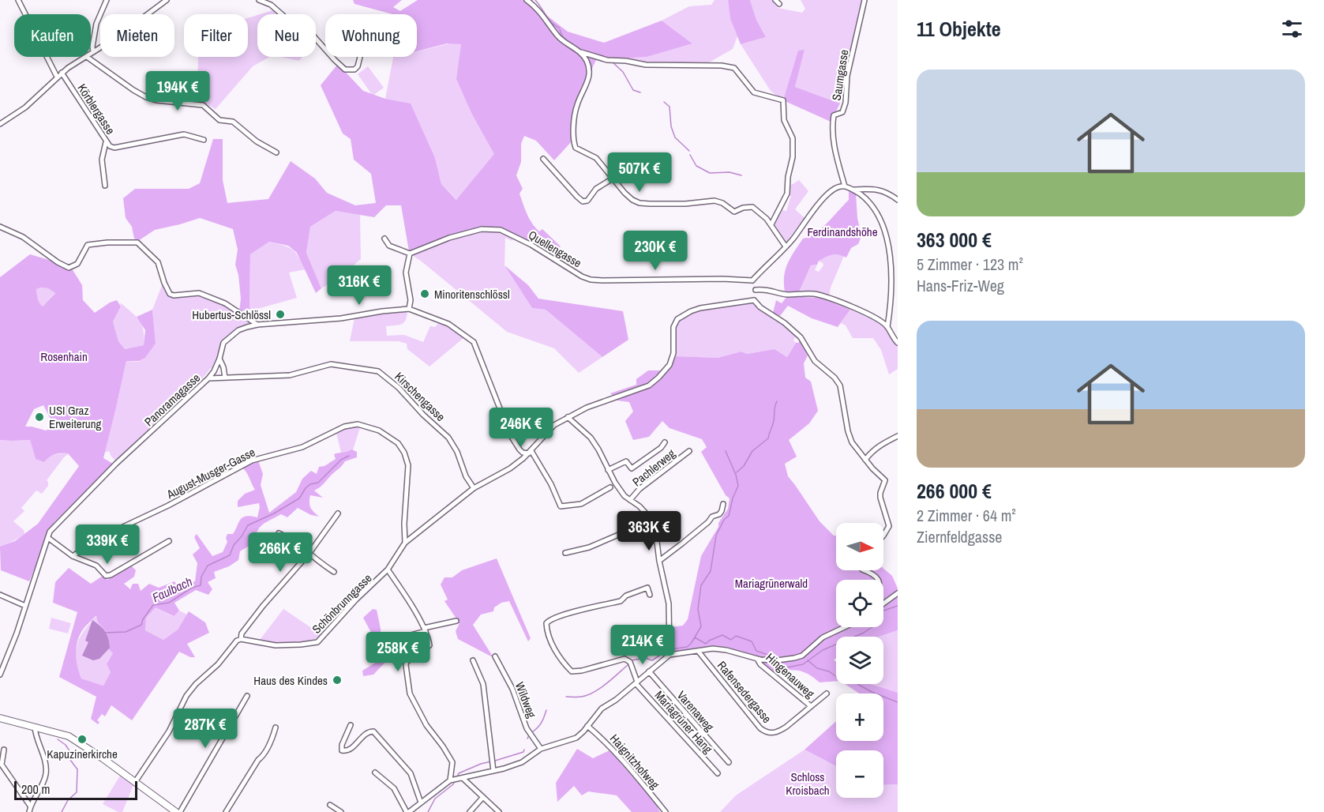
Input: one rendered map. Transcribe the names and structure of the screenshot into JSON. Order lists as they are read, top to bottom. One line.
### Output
{"streets":{"street":["Saumgasse","Körblergasse","Quellengasse","Kirschengasse","Panoramagasse","Pachlerweg","August-Musger-Gasse","Schönbrunngasse","Hingenauweg","Rafensedergasse","Wildweg","Varenaweg","Mariagrüner Hang","Haignitzhofweg"]},"crossings":[["Kirschengasse","Panoramagasse"],["Kirschengasse","Schönbrunngasse"],["Panoramagasse","Schönbrunngasse"],["August-Musger-Gasse","Schönbrunngasse"],["Hingenauweg","Rafensedergasse"]],"water":["Faulbach"],"parks":["Ferdinandshöhe","Rosenhain","Mariagrünerwald","Schloss Kroisbach"],"places":["Minoritenschlössl","Hubertus-Schlössl","USI Graz Erweiterung","Haus des Kindes","Kapuzinerkirche"],"scale_bar":"200 m","north":"right","page":{"heading":"11 Objekte","chip":["Kaufen","Mieten","Filter","Neu","Wohnung"],"list":[{"name":"363 000 €","note":"5 Zimmer · 123 m² · Hans-Friz-Weg"},{"name":"266 000 €","note":"2 Zimmer · 64 m² · Ziernfeldgasse"}],"price":["194K €","507K €","230K €","316K €","246K €","363K €","339K €","266K €","214K €","258K €","287K €"],"map_buttons":["+","−"],"scale":"200 m"}}
